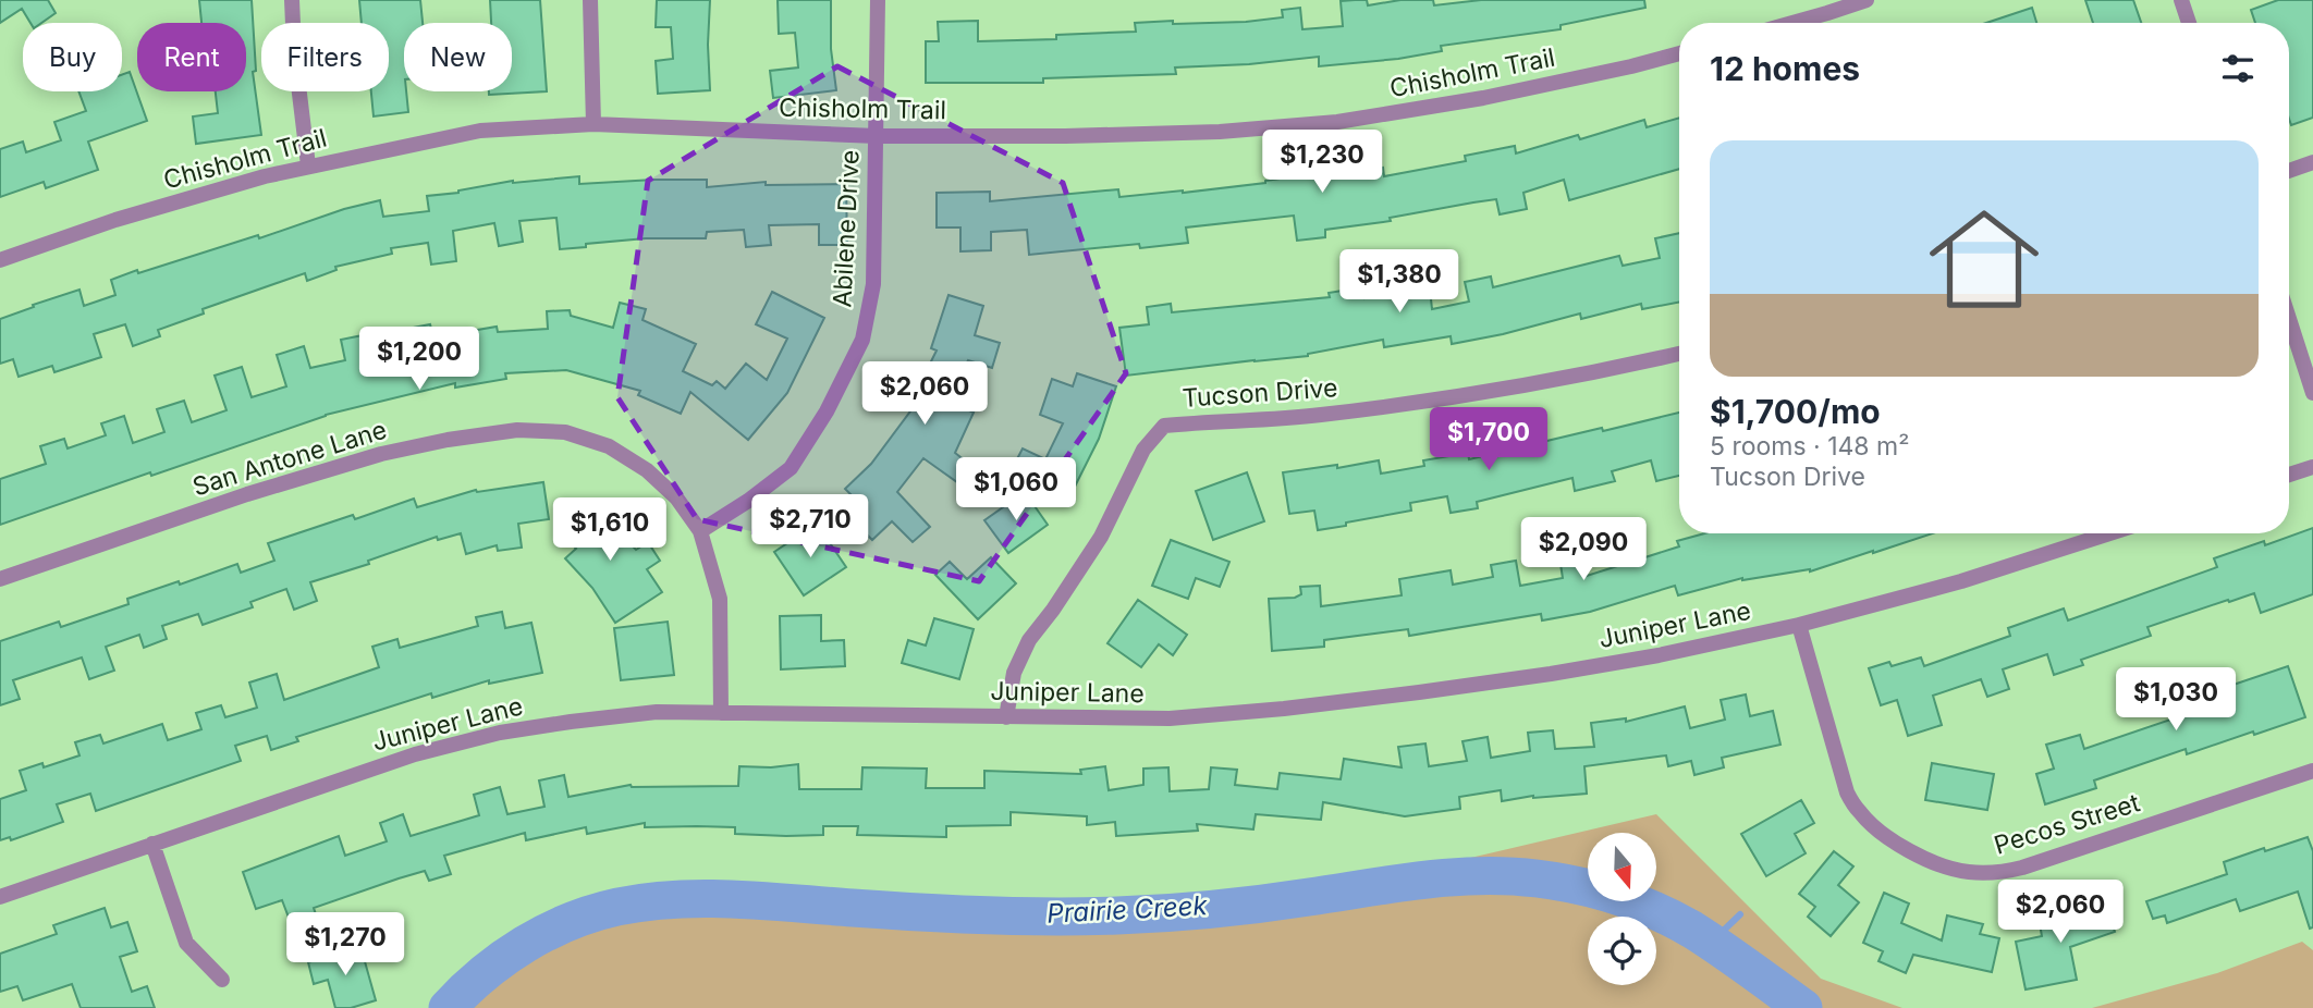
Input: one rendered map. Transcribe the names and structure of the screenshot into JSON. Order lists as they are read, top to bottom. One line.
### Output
{"streets":{"street":["Chisholm Trail","Abilene Drive","Tucson Drive","San Antone Lane","Juniper Lane","Pecos Street"]},"crossings":[["Chisholm Trail","Abilene Drive"],["Abilene Drive","San Antone Lane"],["Tucson Drive","Juniper Lane"],["San Antone Lane","Juniper Lane"],["Juniper Lane","Pecos Street"]],"water":["Prairie Creek"],"north":"bottom","page":{"chip":["Buy","Rent","Filters","New"],"heading":"12 homes","list":[{"name":"$1,700/mo","note":"5 rooms · 148 m² · Tucson Drive"}],"price":["$1,230","$1,380","$1,200","$2,060","$1,700","$1,060","$2,710","$1,610","$2,090","$1,030","$2,060","$1,270"]}}
